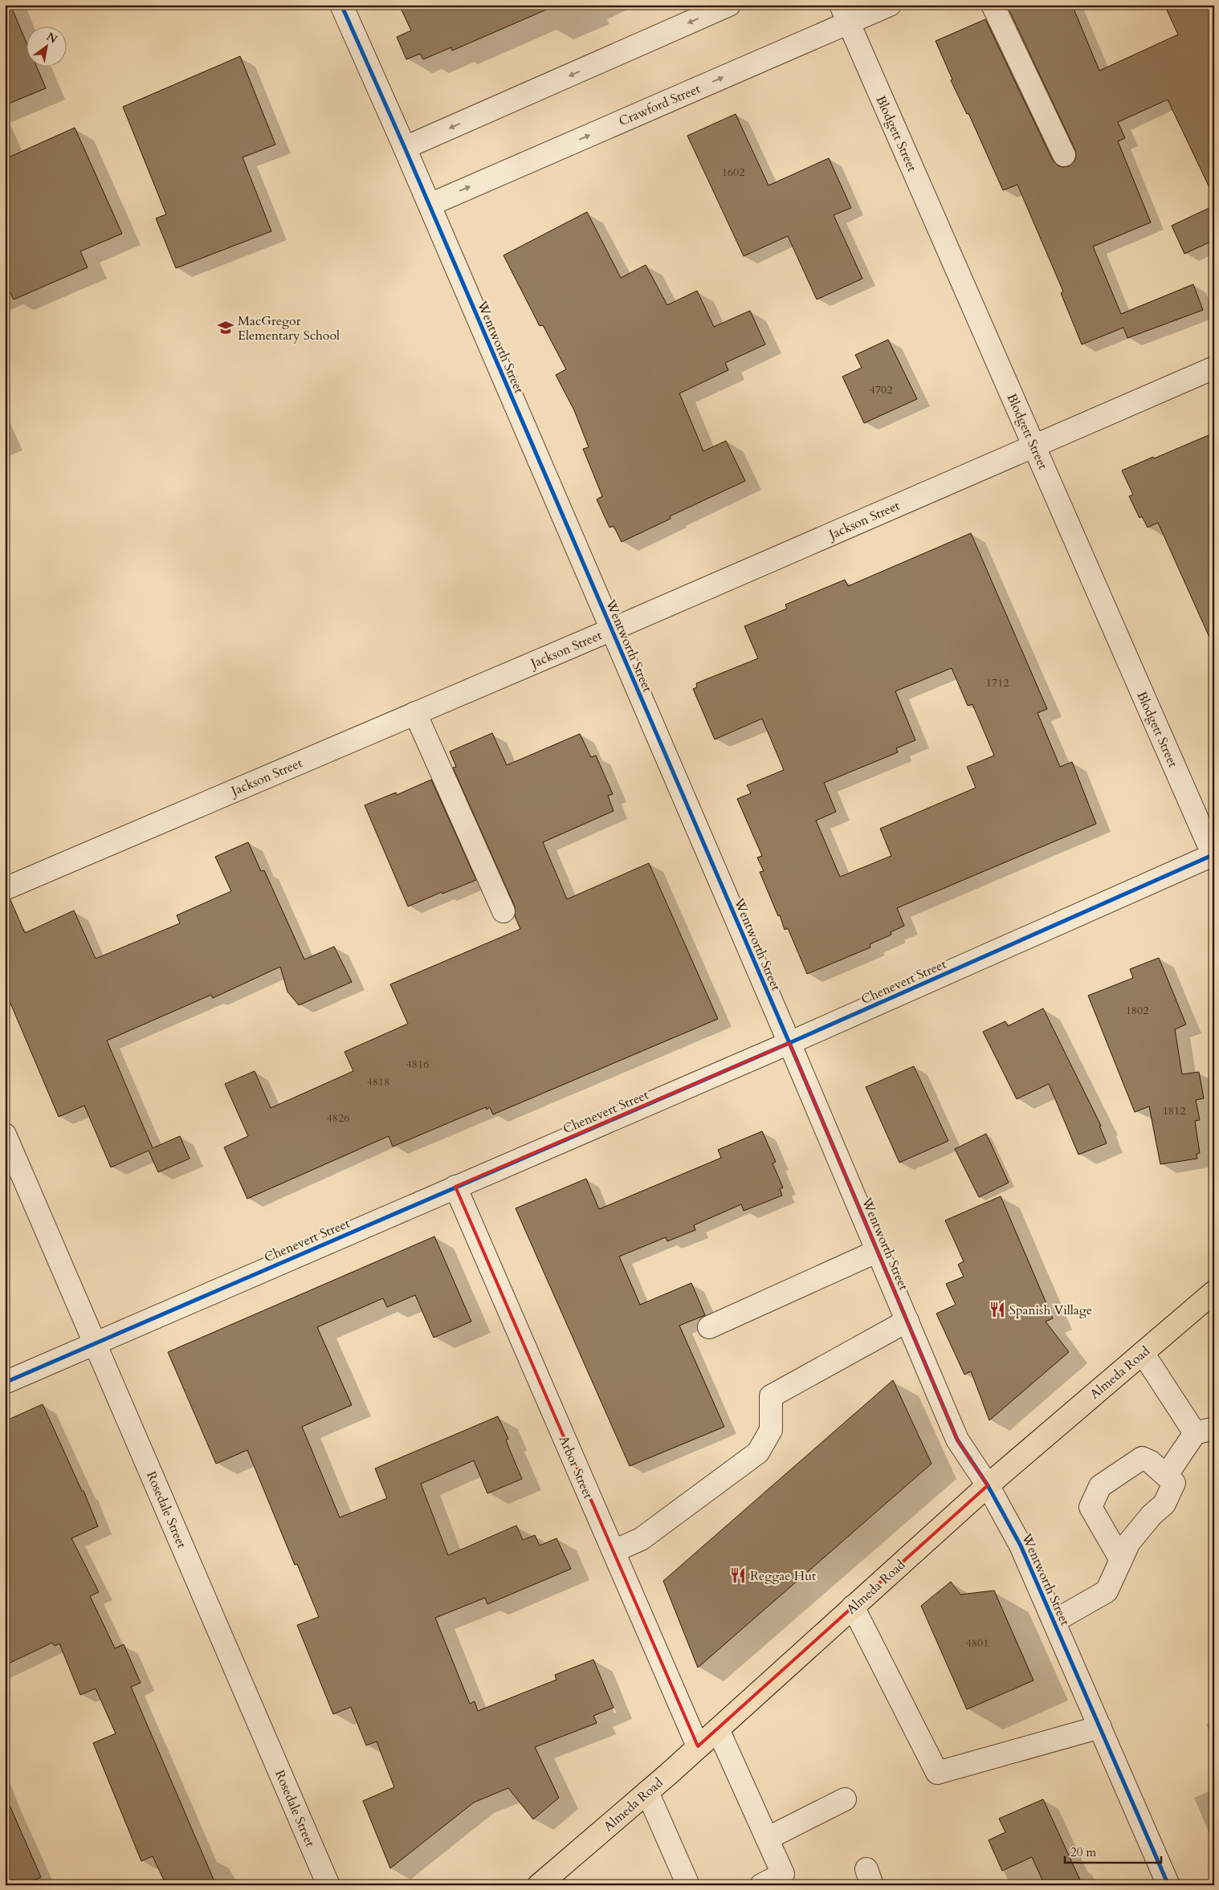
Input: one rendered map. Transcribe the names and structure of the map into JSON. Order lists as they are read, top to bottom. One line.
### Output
{"streets":{"main road":["Almeda Road"],"street":["Crawford Street","Blodgett Street","Wentworth Street","Jackson Street","Chenevert Street","Arbor Street","Rosedale Street"]},"crossings":[["Crawford Street","Blodgett Street"],["Crawford Street","Wentworth Street"],["Blodgett Street","Jackson Street"],["Blodgett Street","Chenevert Street"],["Wentworth Street","Jackson Street"],["Wentworth Street","Chenevert Street"],["Wentworth Street","Almeda Road"],["Chenevert Street","Arbor Street"],["Chenevert Street","Rosedale Street"],["Almeda Road","Arbor Street"]],"places":{"school or university":["MacGregor Elementary School"],"restaurant":["Spanish Village","Reggae Hut"]},"house_numbers":["1602","4702","1712","1802","4816","4818","1812","4826","4801"],"scale_bar":"20 m","north":"top right"}
